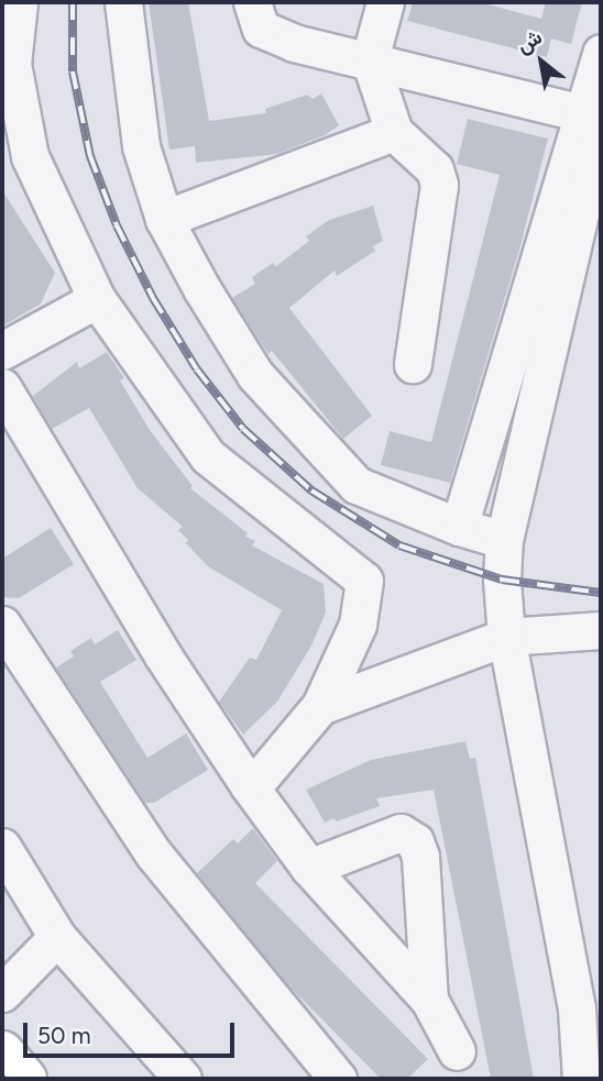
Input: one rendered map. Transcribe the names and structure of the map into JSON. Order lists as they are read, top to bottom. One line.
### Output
{"scale_bar":"50 m","north":"top left"}
